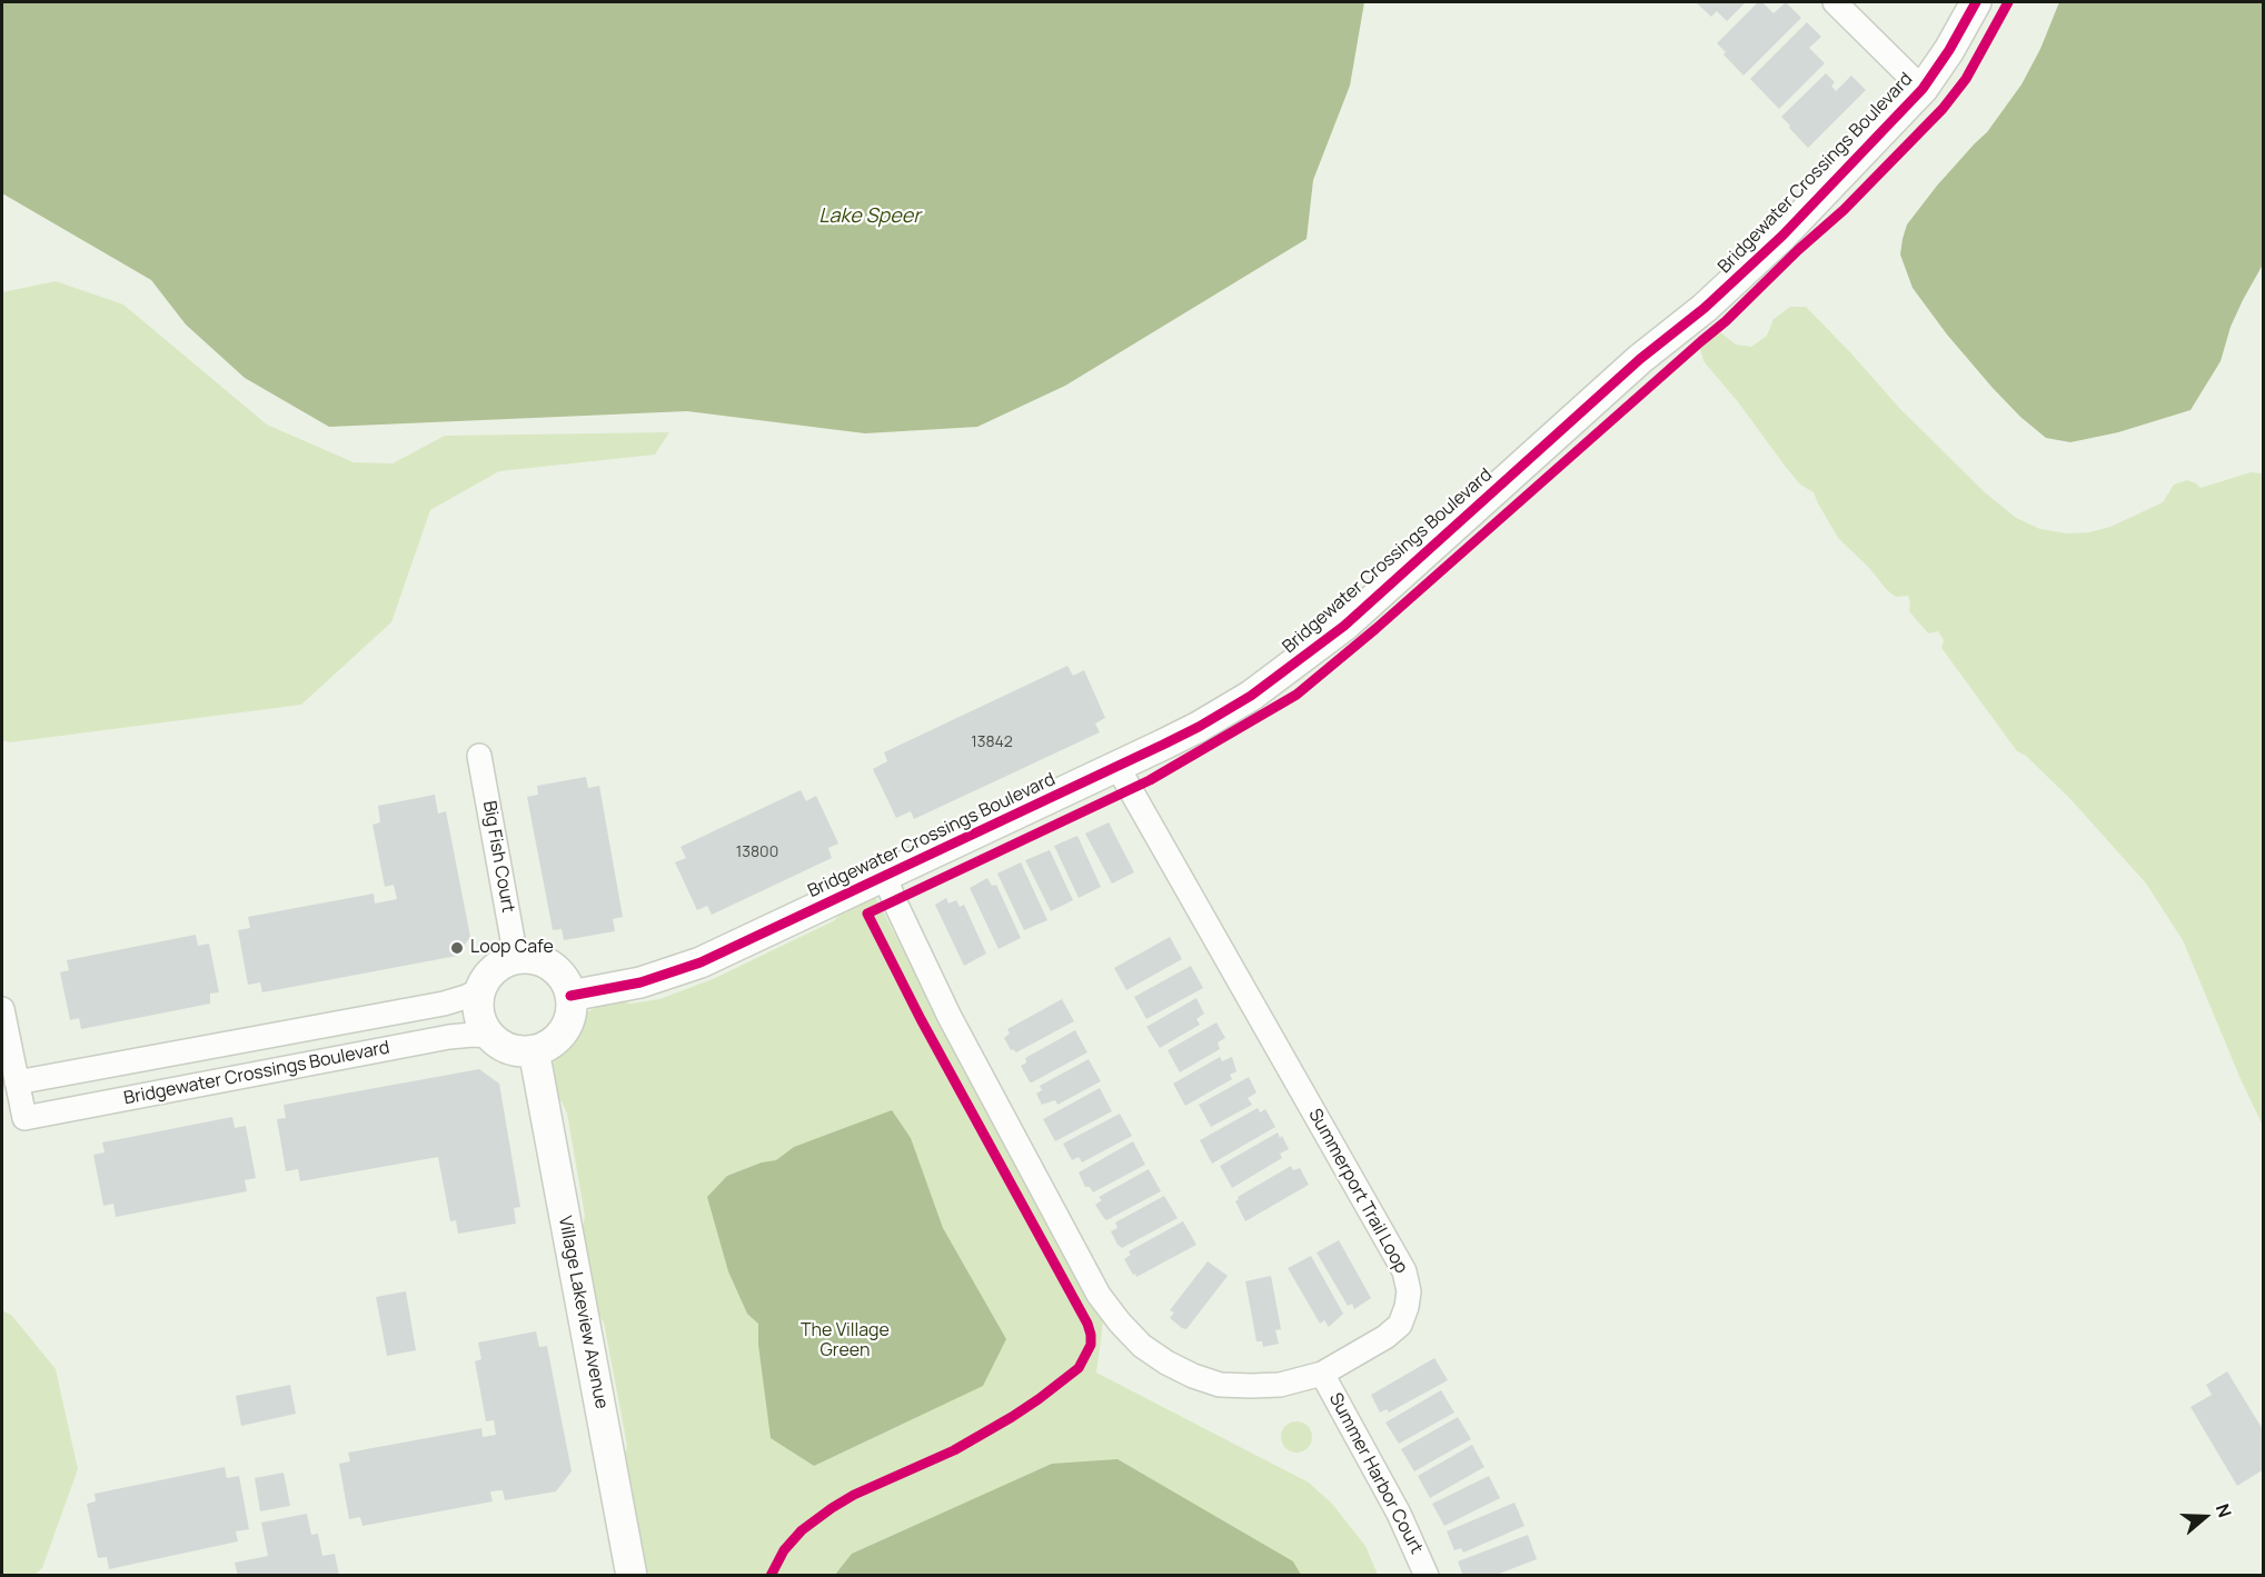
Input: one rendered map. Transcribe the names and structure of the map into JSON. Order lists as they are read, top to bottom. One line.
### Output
{"streets":{"street":["Bridgewater Crossings Boulevard","Big Fish Court","Summerport Trail Loop","Village Lakeview Avenue","Summer Harbor Court"]},"crossings":[["Bridgewater Crossings Boulevard","Big Fish Court"],["Bridgewater Crossings Boulevard","Summerport Trail Loop"],["Bridgewater Crossings Boulevard","Village Lakeview Avenue"],["Big Fish Court","Village Lakeview Avenue"],["Summerport Trail Loop","Summer Harbor Court"]],"water":["Lake Speer"],"parks":["The Village Green"],"places":["Loop Cafe"],"house_numbers":["13842","13800"],"north":"right"}
